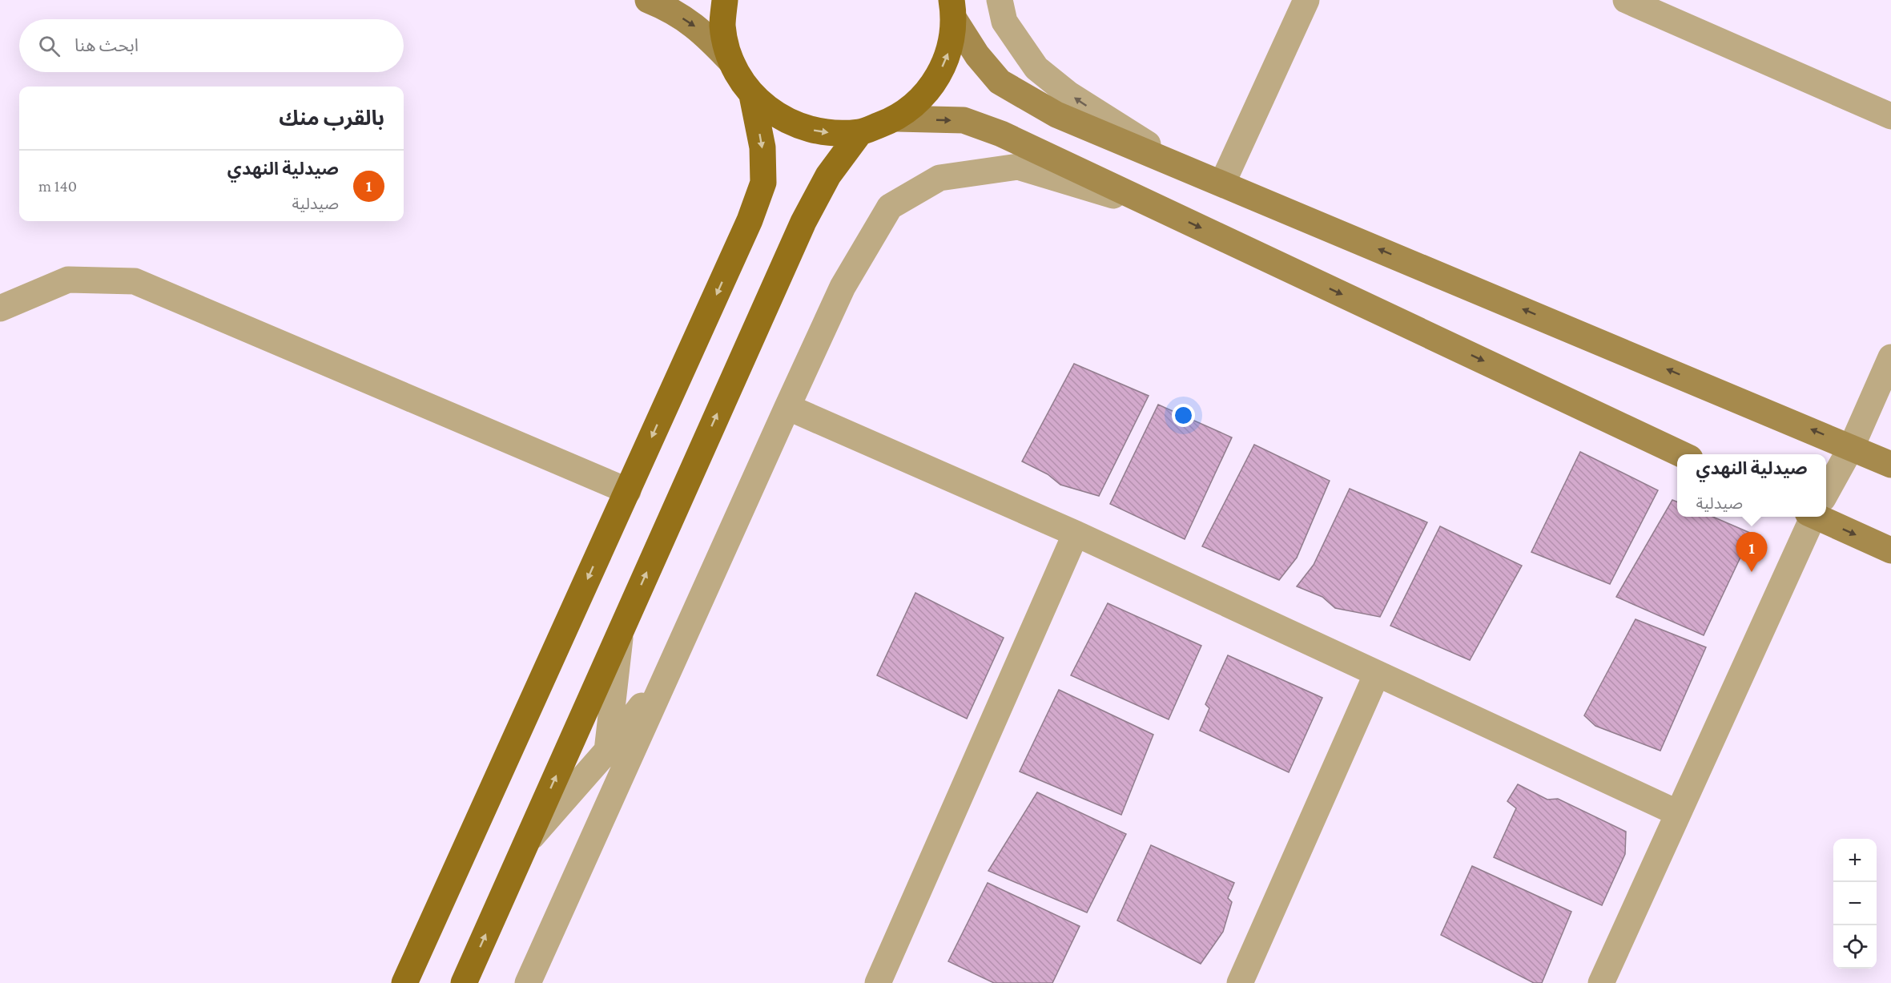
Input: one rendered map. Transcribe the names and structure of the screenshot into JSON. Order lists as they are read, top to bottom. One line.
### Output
{"page":{"search":"ابحث هنا","heading":"بالقرب منك","list":[{"mark":"1","name":"صيدلية النهدي","note":"صيدلية","value":"140 m"}],"popup":["صيدلية النهدي","صيدلية"],"pins":"1","map_buttons":["+","−"]}}
